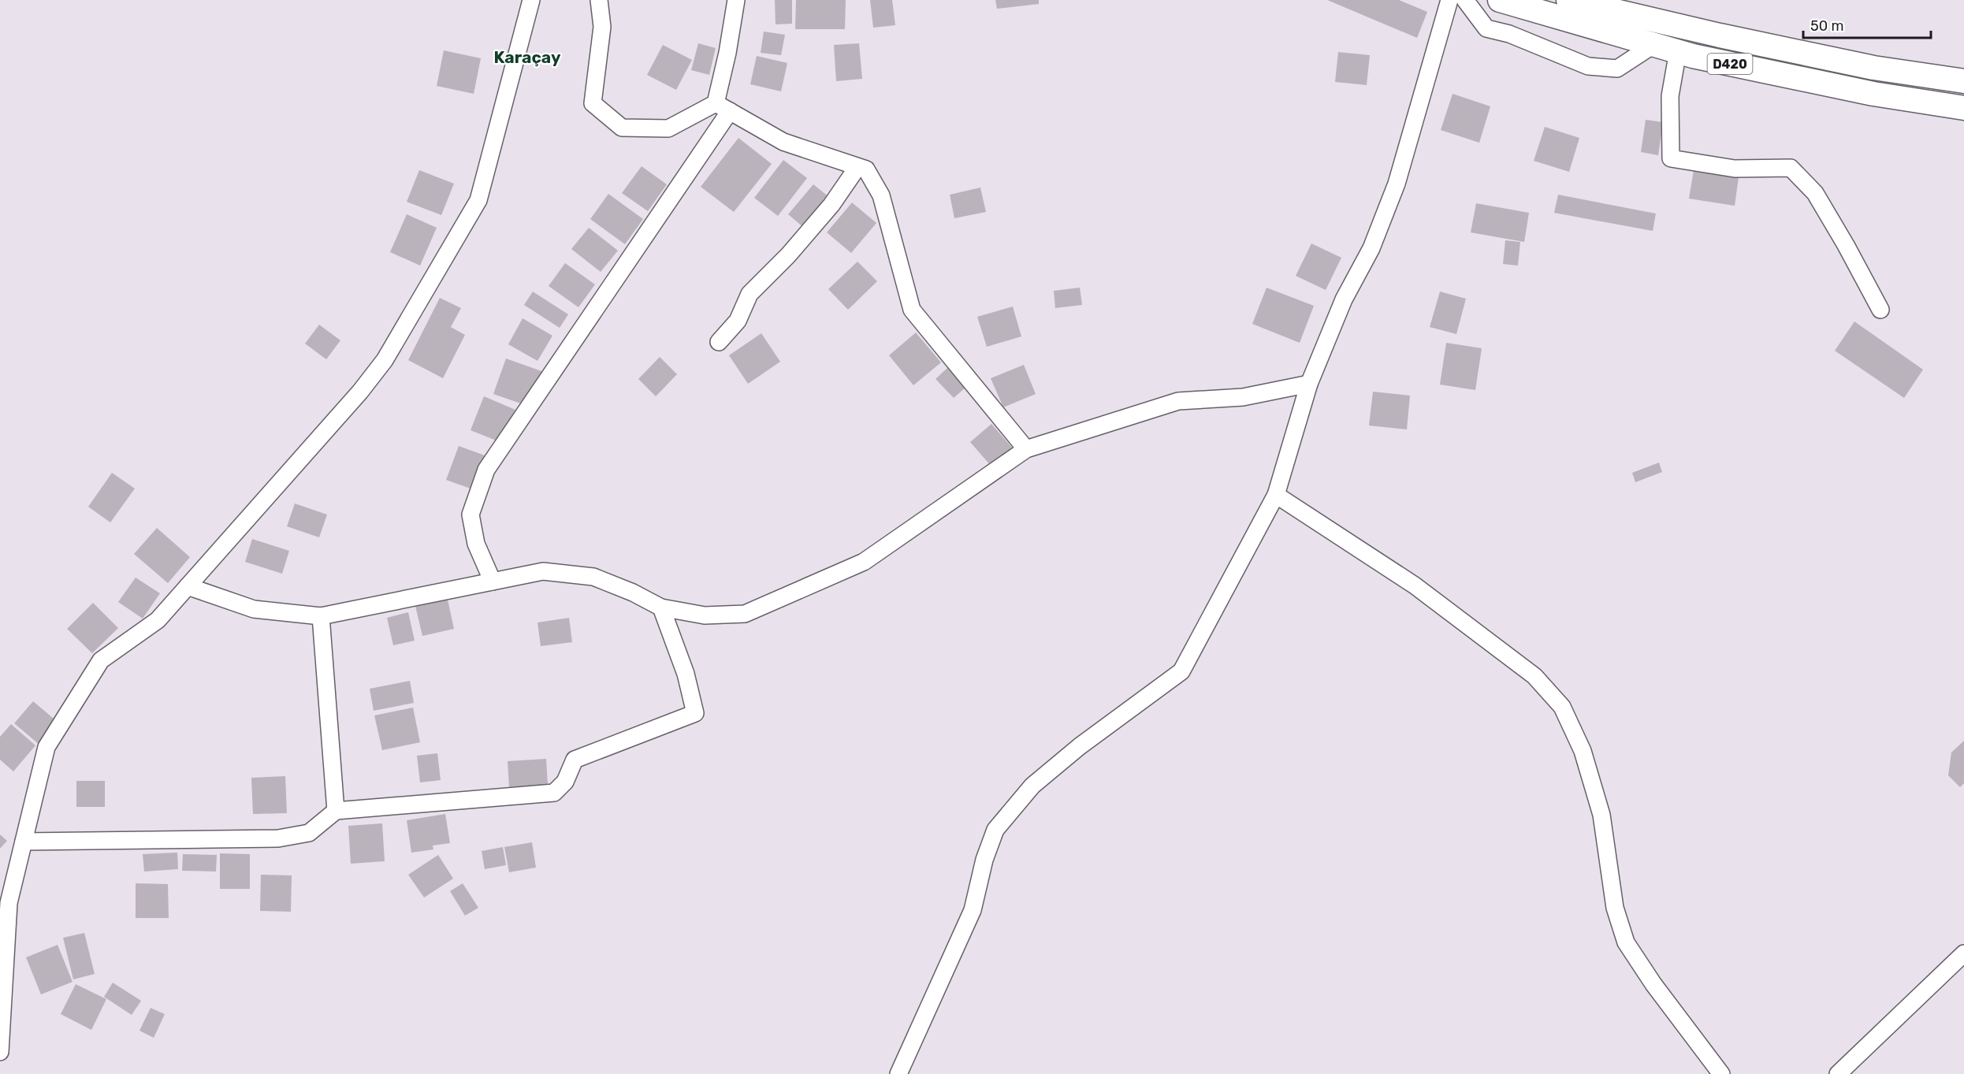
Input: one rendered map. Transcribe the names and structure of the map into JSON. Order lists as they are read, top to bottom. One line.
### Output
{"streets":{"highway":["D420"]},"districts":["Karaçay"],"scale_bar":"50 m"}
